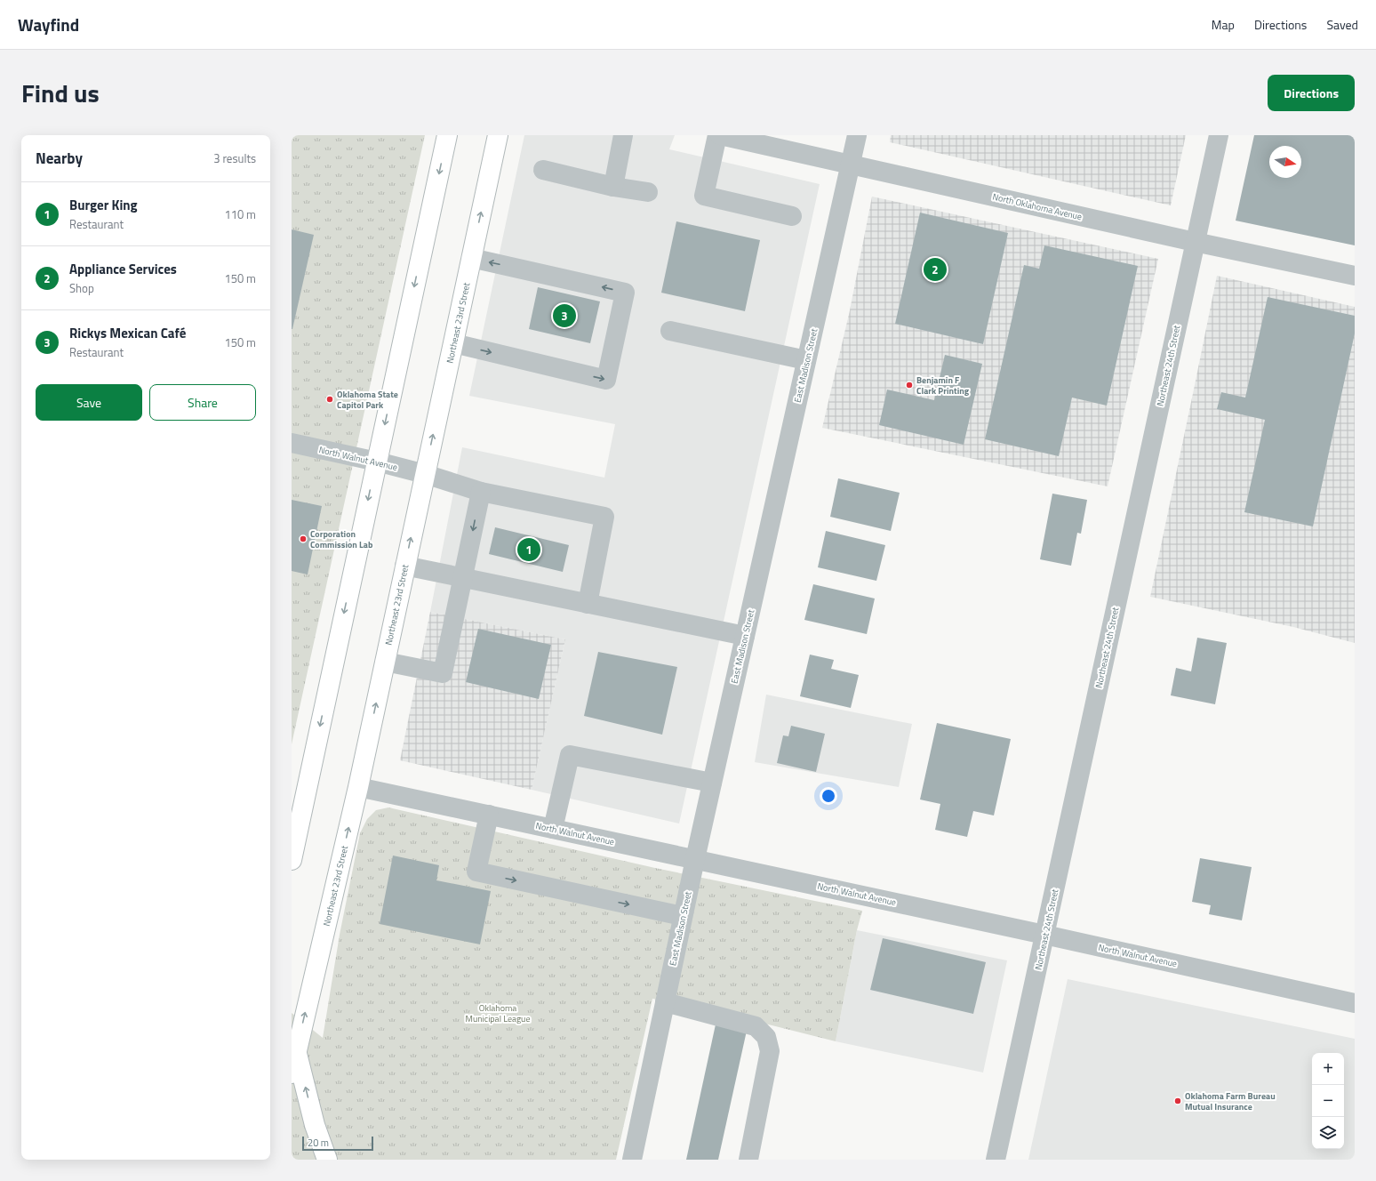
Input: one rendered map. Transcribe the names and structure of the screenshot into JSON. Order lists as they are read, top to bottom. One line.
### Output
{"streets":{"main road":["Northeast 23rd Street"],"street":["North Oklahoma Avenue","East Madison Street","Northeast 24th Street","North Walnut Avenue"]},"crossings":[["North Oklahoma Avenue","East Madison Street"],["North Oklahoma Avenue","Northeast 24th Street"],["Northeast 23rd Street","North Walnut Avenue"],["East Madison Street","North Walnut Avenue"],["Northeast 24th Street","North Walnut Avenue"]],"parks":["Oklahoma Municipal League"],"places":["Benjamin F Clark Printing","Oklahoma State Capitol Park","Corporation Commission Lab","Oklahoma Farm Bureau Mutual Insurance"],"scale_bar":"20 m","north":"right","page":{"header":"Wayfind","nav":["Map","Directions","Saved"],"title":"Find us","buttons":["Directions",["Save","Share"]],"heading":["Nearby","3 results"],"list":[{"mark":"1","name":"Burger King","note":"Restaurant","value":"110 m"},{"mark":"2","name":"Appliance Services","note":"Shop","value":"150 m"},{"mark":"3","name":"Rickys Mexican Café","note":"Restaurant","value":"150 m"}],"pins":["2","3","1"],"map_buttons":["+","−"],"scale":"20 m"}}
